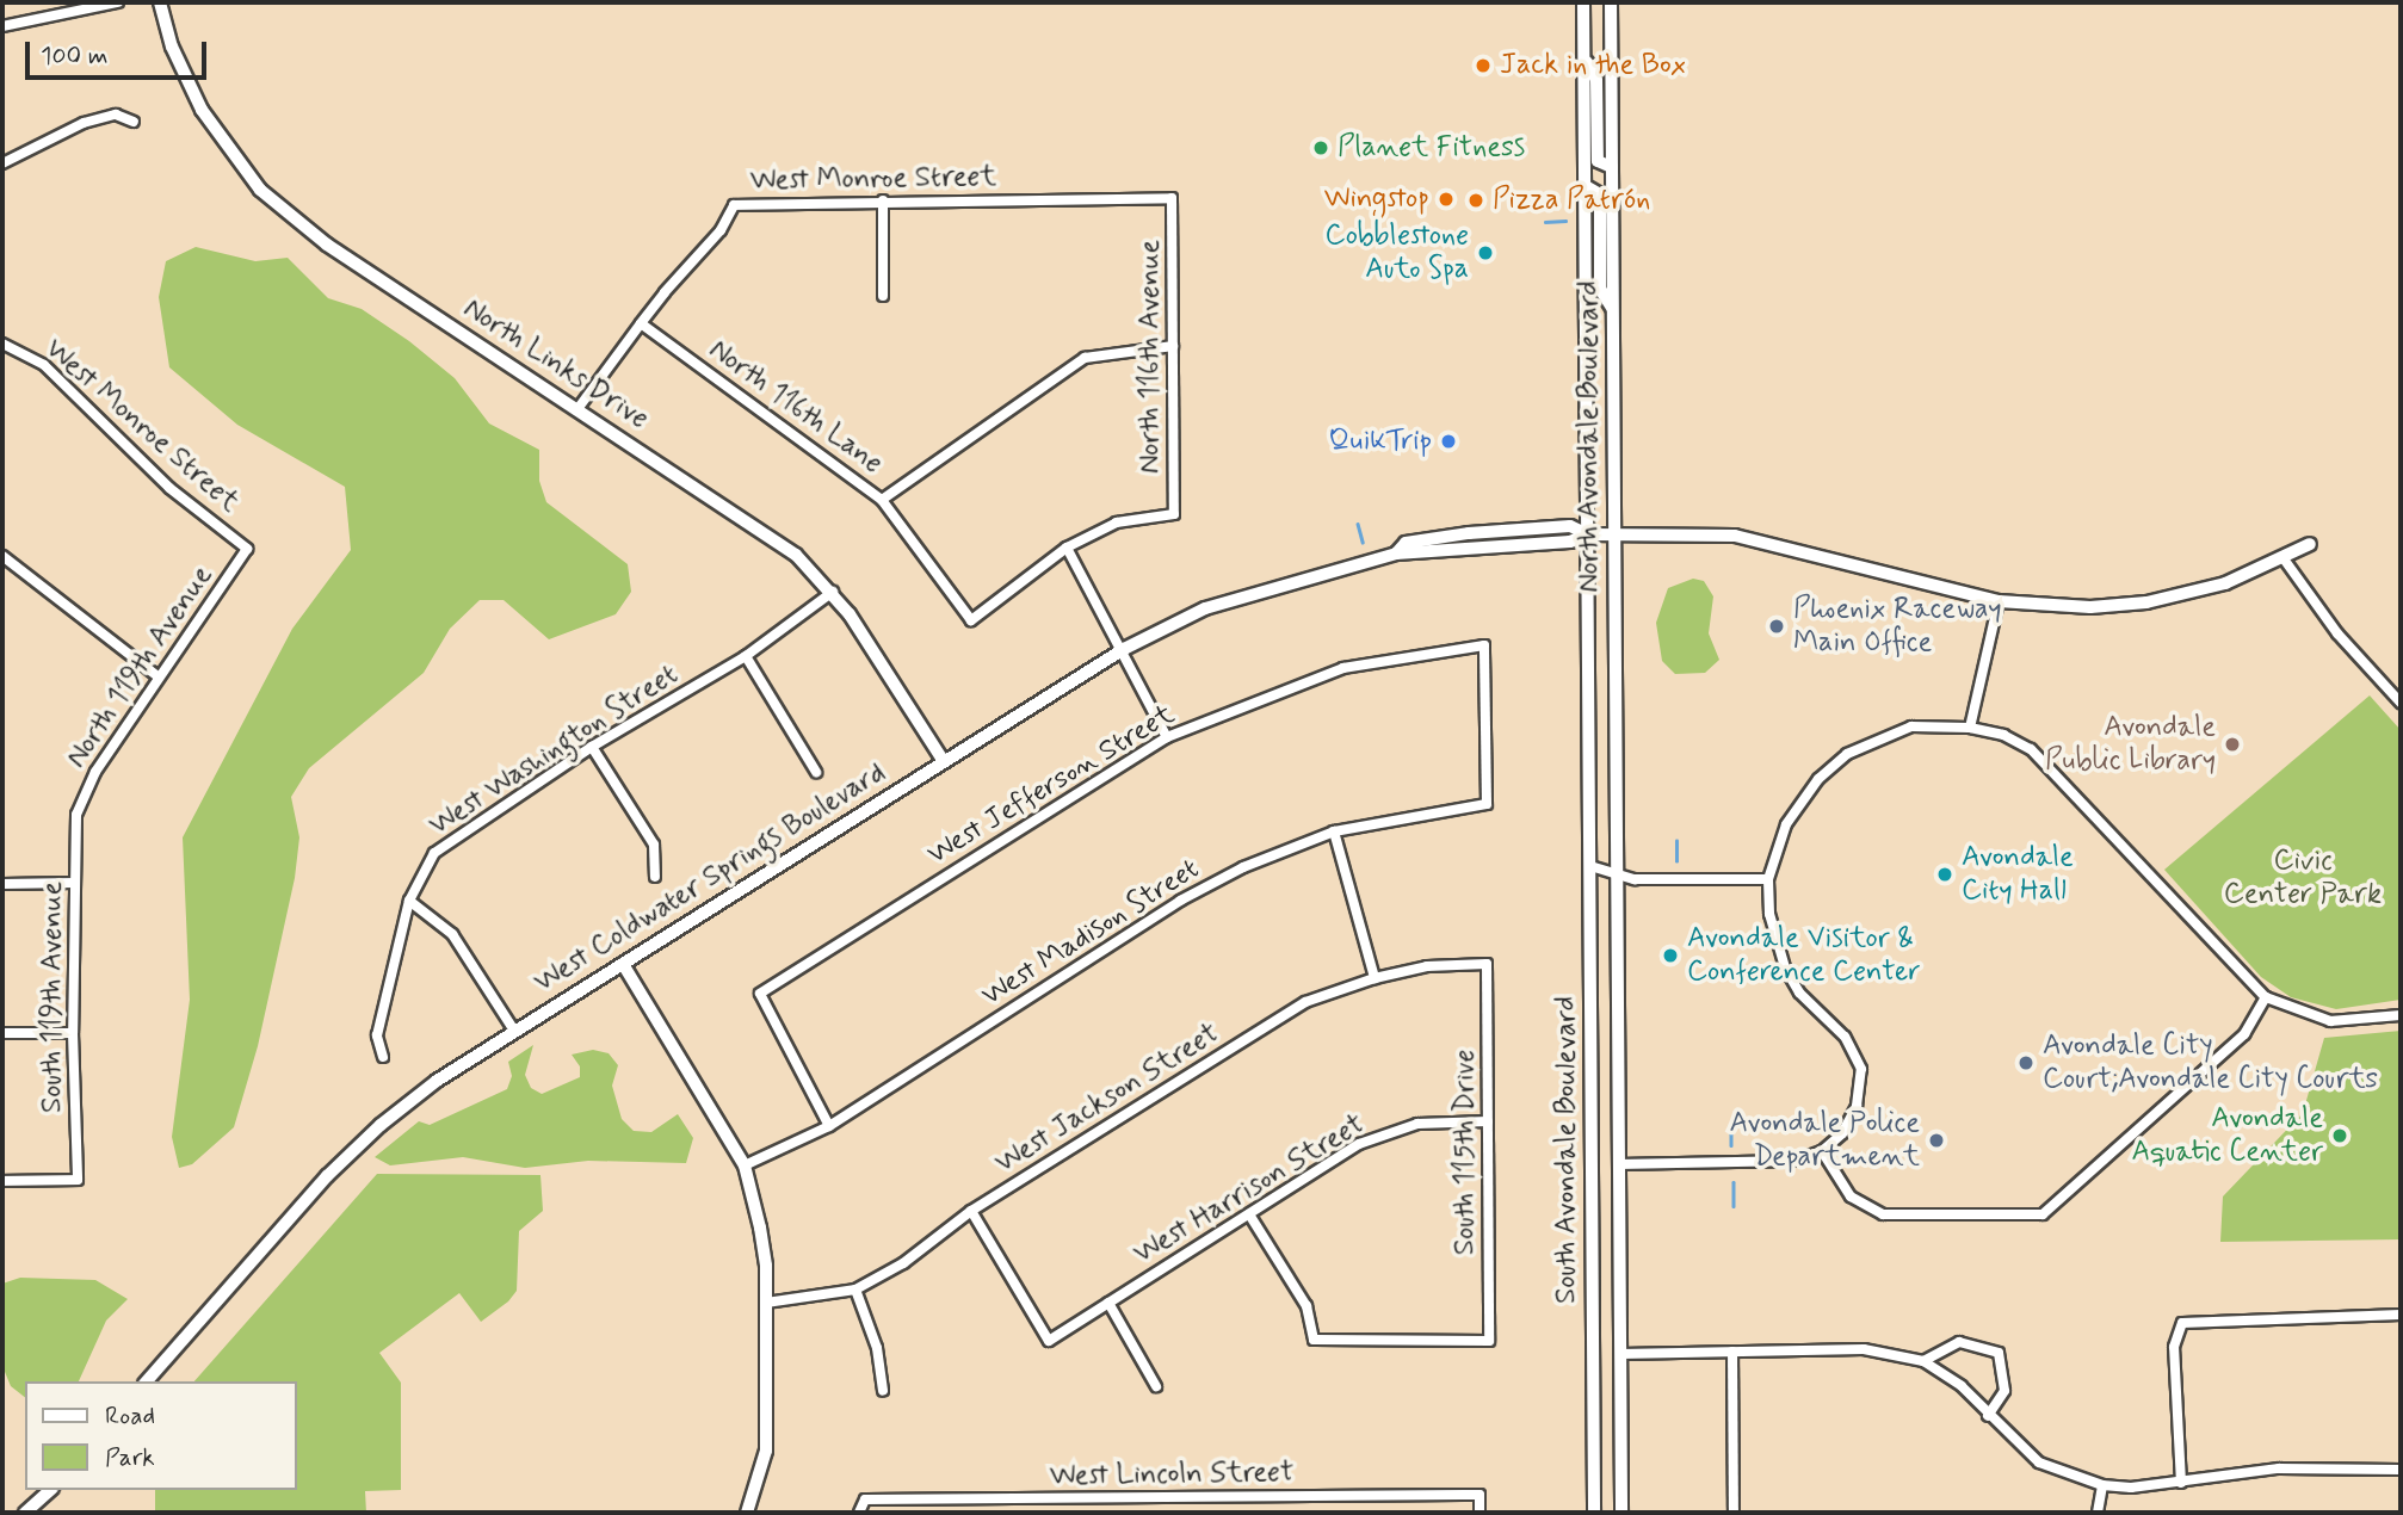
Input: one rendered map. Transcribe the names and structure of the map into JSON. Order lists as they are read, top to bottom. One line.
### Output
{"streets":{"main road":["North Avondale Boulevard","South Avondale Boulevard"],"street":["West Monroe Street","North 116th Avenue","North Links Drive","North 116th Lane","North 119th Avenue","West Washington Street","West Jefferson Street","West Coldwater Springs Boulevard","West Madison Street","South 119th Avenue","West Jackson Street","South 115th Drive","West Harrison Street","West Lincoln Street"]},"crossings":[["West Monroe Street","North 116th Avenue"],["West Monroe Street","North Links Drive"],["West Monroe Street","North 116th Lane"],["West Monroe Street","North 119th Avenue"],["North 116th Avenue","North 116th Lane"],["North Links Drive","West Washington Street"],["North Links Drive","West Coldwater Springs Boulevard"],["North Avondale Boulevard","West Coldwater Springs Boulevard"],["North Avondale Boulevard","South Avondale Boulevard"],["North 119th Avenue","South 119th Avenue"],["West Jefferson Street","West Madison Street"],["West Jackson Street","South 115th Drive"],["West Jackson Street","West Harrison Street"],["South 115th Drive","West Harrison Street"]],"parks":["Civic Center Park"],"places":["Jack in the Box","Planet Fitness","Wingstop","Pizza Patrón","Cobblestone Auto Spa","QuikTrip","Phoenix Raceway Main Office","Avondale Public Library","Avondale City Hall","Avondale Visitor & Conference Center","Avondale City Court;Avondale City Courts","Avondale Aquatic Center","Avondale Police Department"],"legend":["Road","Park"],"scale_bar":"100 m"}
